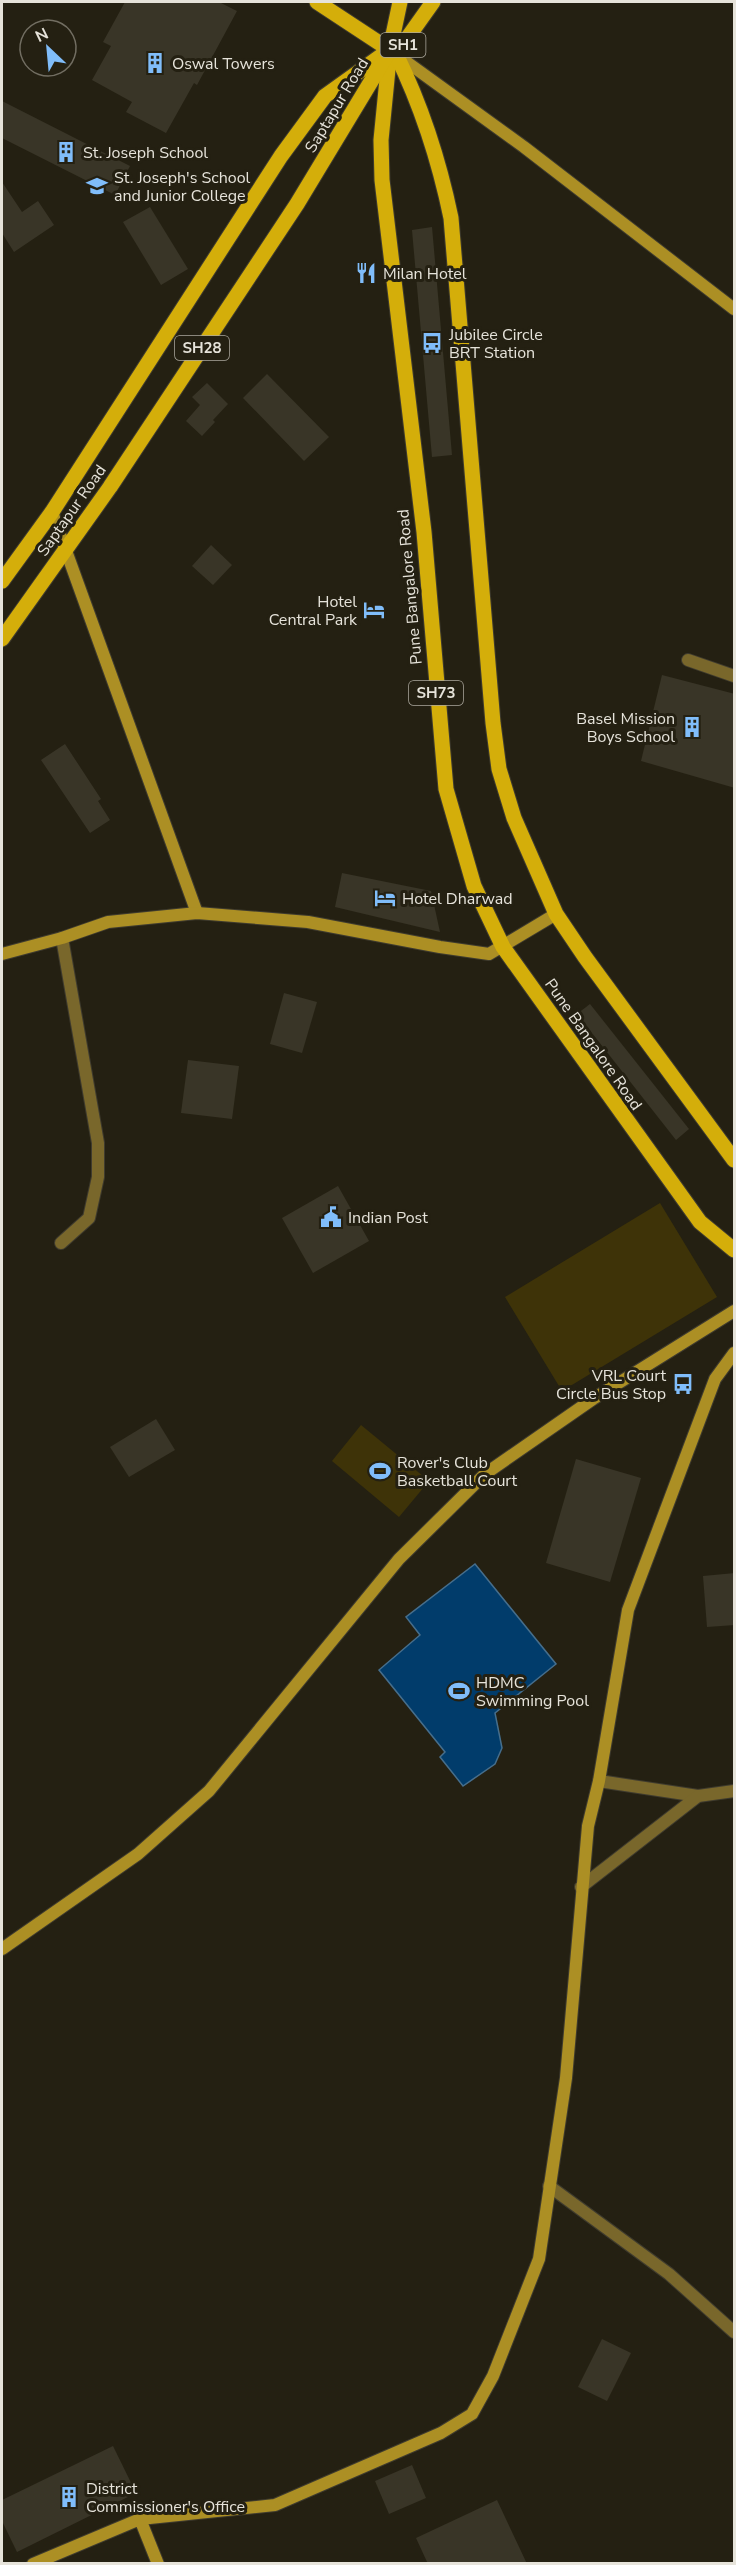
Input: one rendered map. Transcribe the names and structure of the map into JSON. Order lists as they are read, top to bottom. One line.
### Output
{"streets":{"main road":["SH1","Saptapur Road","SH28","Pune Bangalore Road","SH73"]},"crossings":[["SH1","Saptapur Road"],["SH1","Pune Bangalore Road"],["Saptapur Road","Pune Bangalore Road"]],"places":{"building":["Oswal Towers","St. Joseph School","Basel Mission Boys School","District Commissioner's Office"],"school or university":["St. Joseph's School and Junior College"],"restaurant":["Milan Hotel"],"bus stop":["Jubilee Circle BRT Station","VRL Court Circle Bus Stop"],"hotel":["Hotel Central Park","Hotel Dharwad"],"public building":["Indian Post"],"sports":["Rover's Club Basketball Court","HDMC Swimming Pool"]},"north":"top left"}
